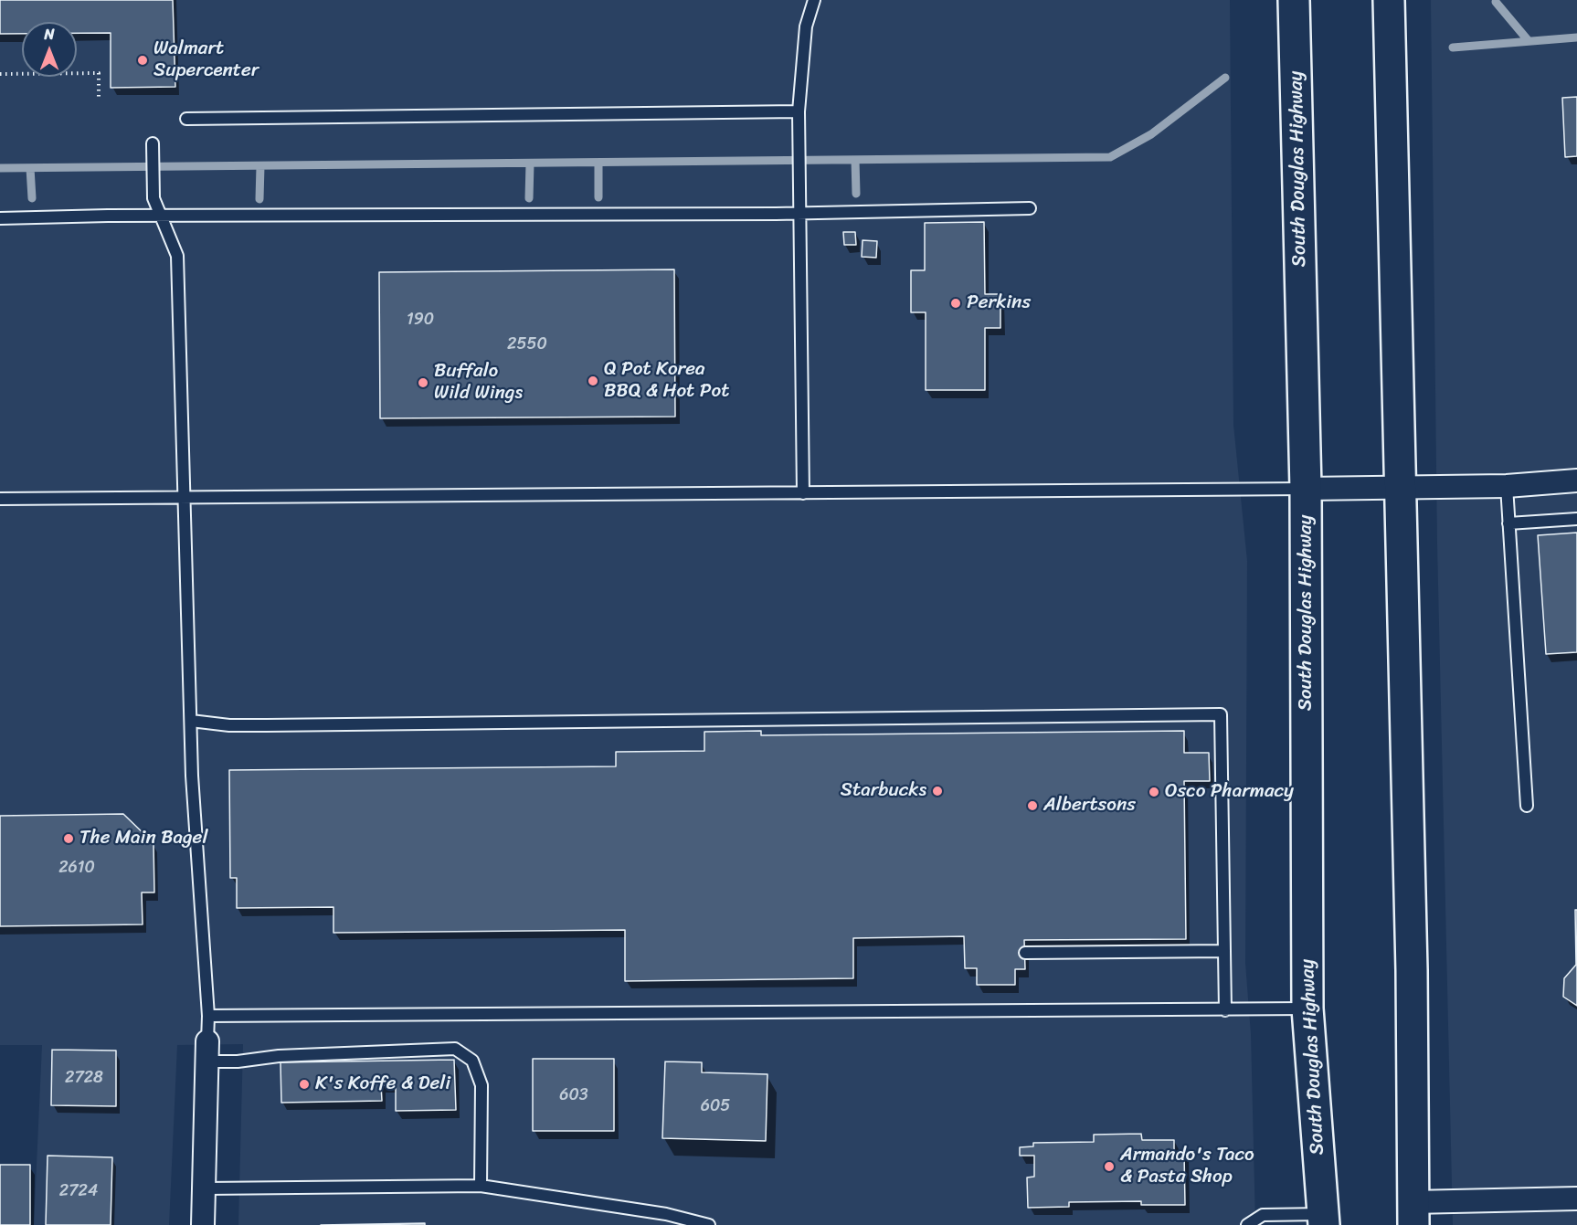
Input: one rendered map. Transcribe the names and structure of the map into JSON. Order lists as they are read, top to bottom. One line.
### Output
{"streets":{"highway":["South Douglas Highway"]},"places":["Walmart Supercenter","Perkins","Q Pot Korea BBQ & Hot Pot","Buffalo Wild Wings","Starbucks","Osco Pharmacy","Albertsons","The Main Bagel","K's Koffe & Deli","Armando's Taco & Pasta Shop"],"house_numbers":["190","2550","2610","2728","603","605","2724"],"north":"top"}
